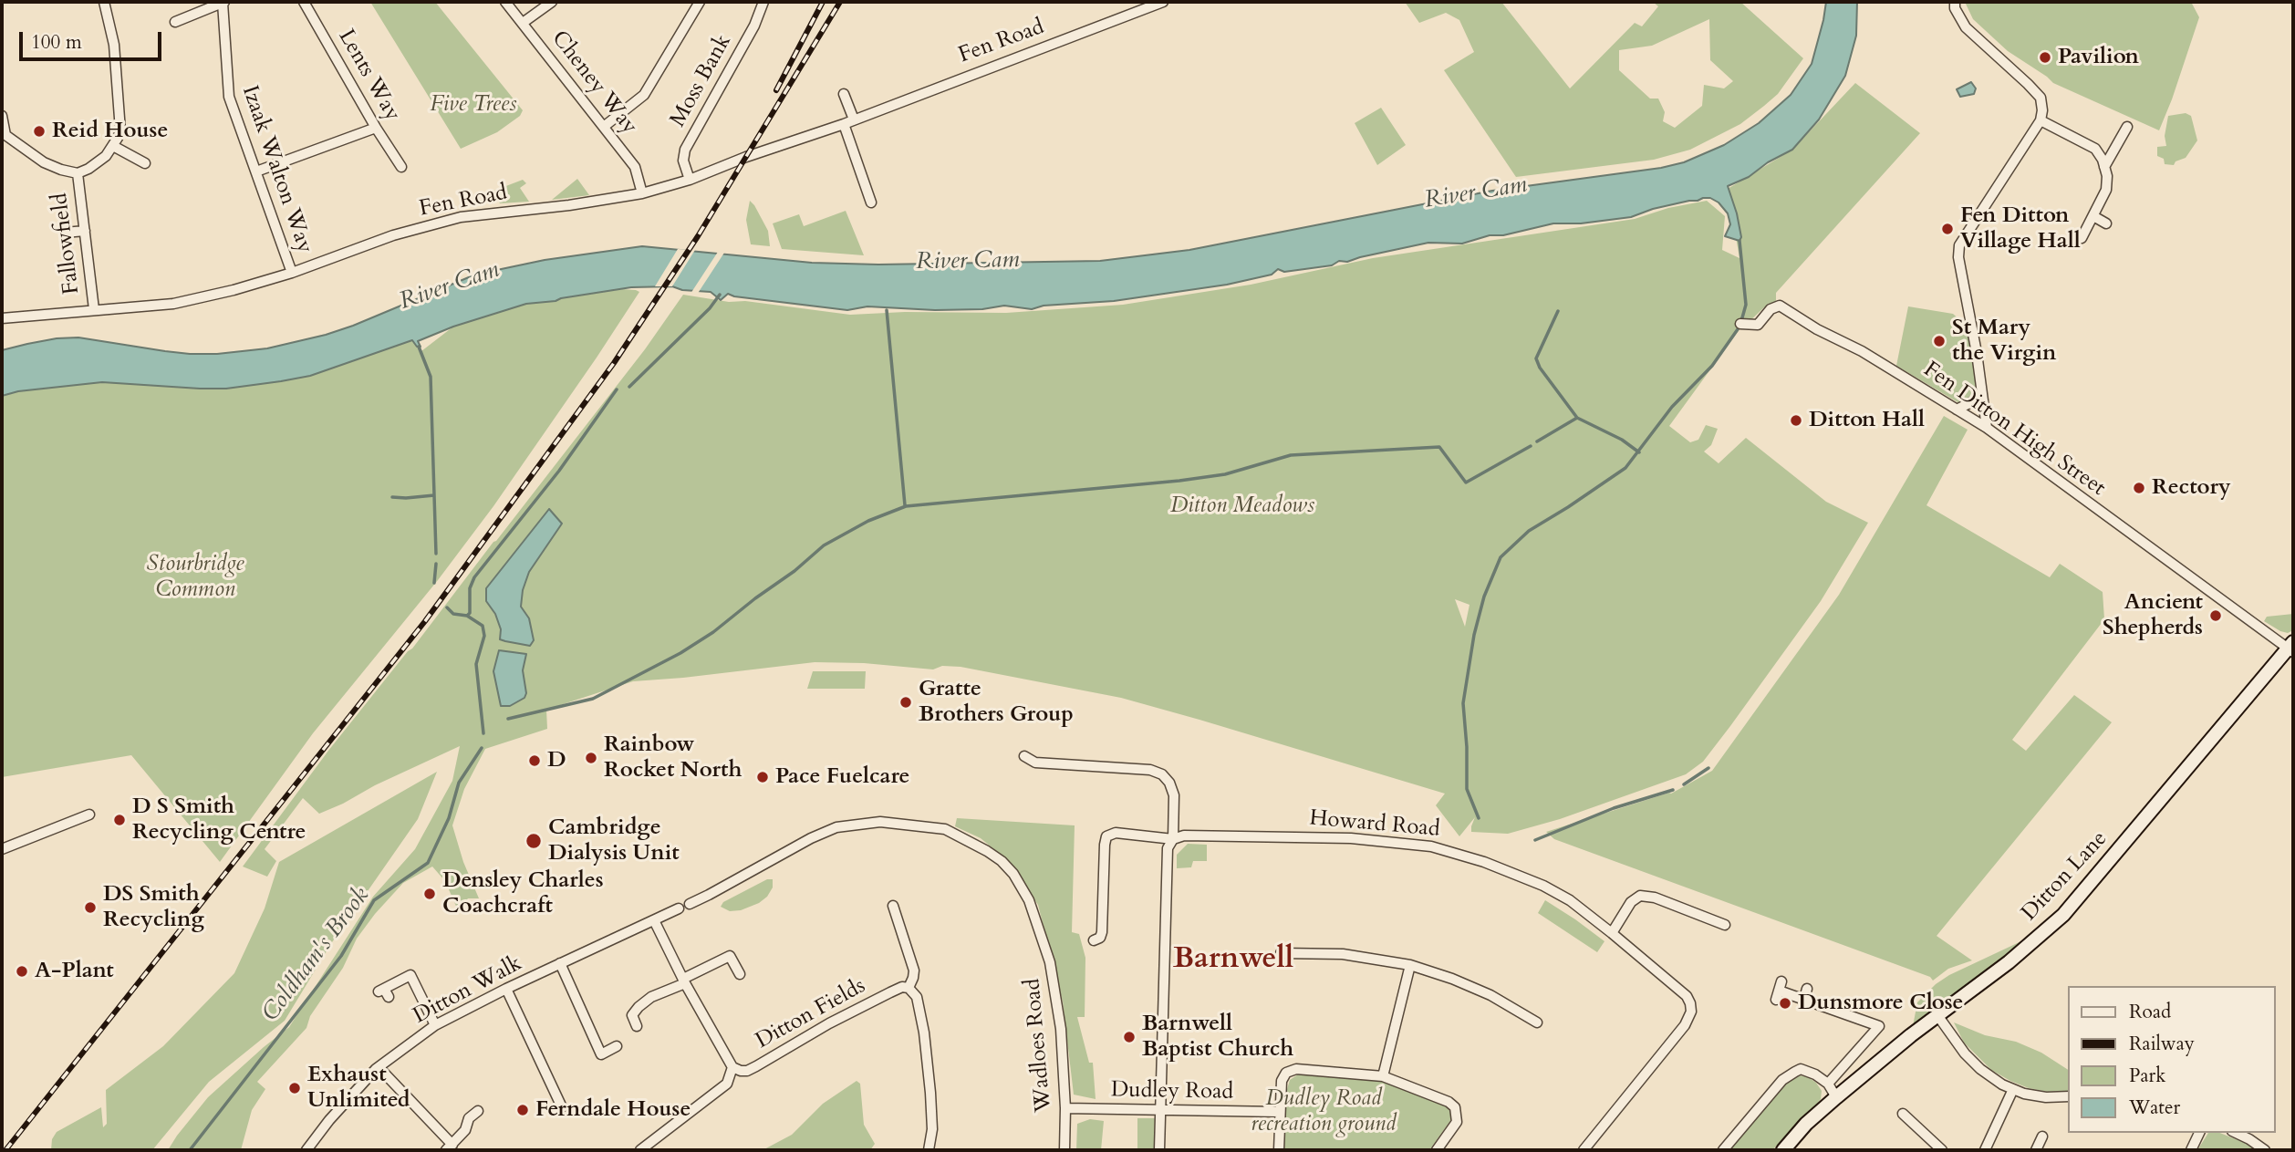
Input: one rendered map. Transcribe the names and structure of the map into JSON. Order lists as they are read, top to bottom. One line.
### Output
{"streets":{"main road":["Ditton Lane"],"street":["Fen Road","Lents Way","Moss Bank","Cheney Way","Izaak Walton Way","Fallowfield","Fen Ditton High Street","Howard Road","Ditton Walk","Ditton Fields","Wadloes Road","Dudley Road"]},"crossings":[["Fen Road","Moss Bank"],["Fen Road","Cheney Way"],["Fen Road","Izaak Walton Way"],["Fen Road","Fallowfield"],["Fen Ditton High Street","Ditton Lane"],["Ditton Walk","Ditton Fields"],["Wadloes Road","Dudley Road"]],"districts":["Barnwell"],"water":["River Cam","Coldham's Brook"],"parks":["Five Trees","Ditton Meadows","Stourbridge Common","Dudley Road recreation ground"],"places":["Pavilion","Reid House","Fen Ditton Village Hall","St Mary the Virgin","Ditton Hall","Rectory","Ancient Shepherds","Gratte Brothers Group","Rainbow Rocket North","D","Pace Fuelcare","D S Smith Recycling Centre","Cambridge Dialysis Unit","Densley Charles Coachcraft","DS Smith Recycling","A-Plant","Dunsmore Close","Barnwell Baptist Church","Exhaust Unlimited","Ferndale House"],"legend":["Road","Railway","Park","Water"],"scale_bar":"100 m"}
